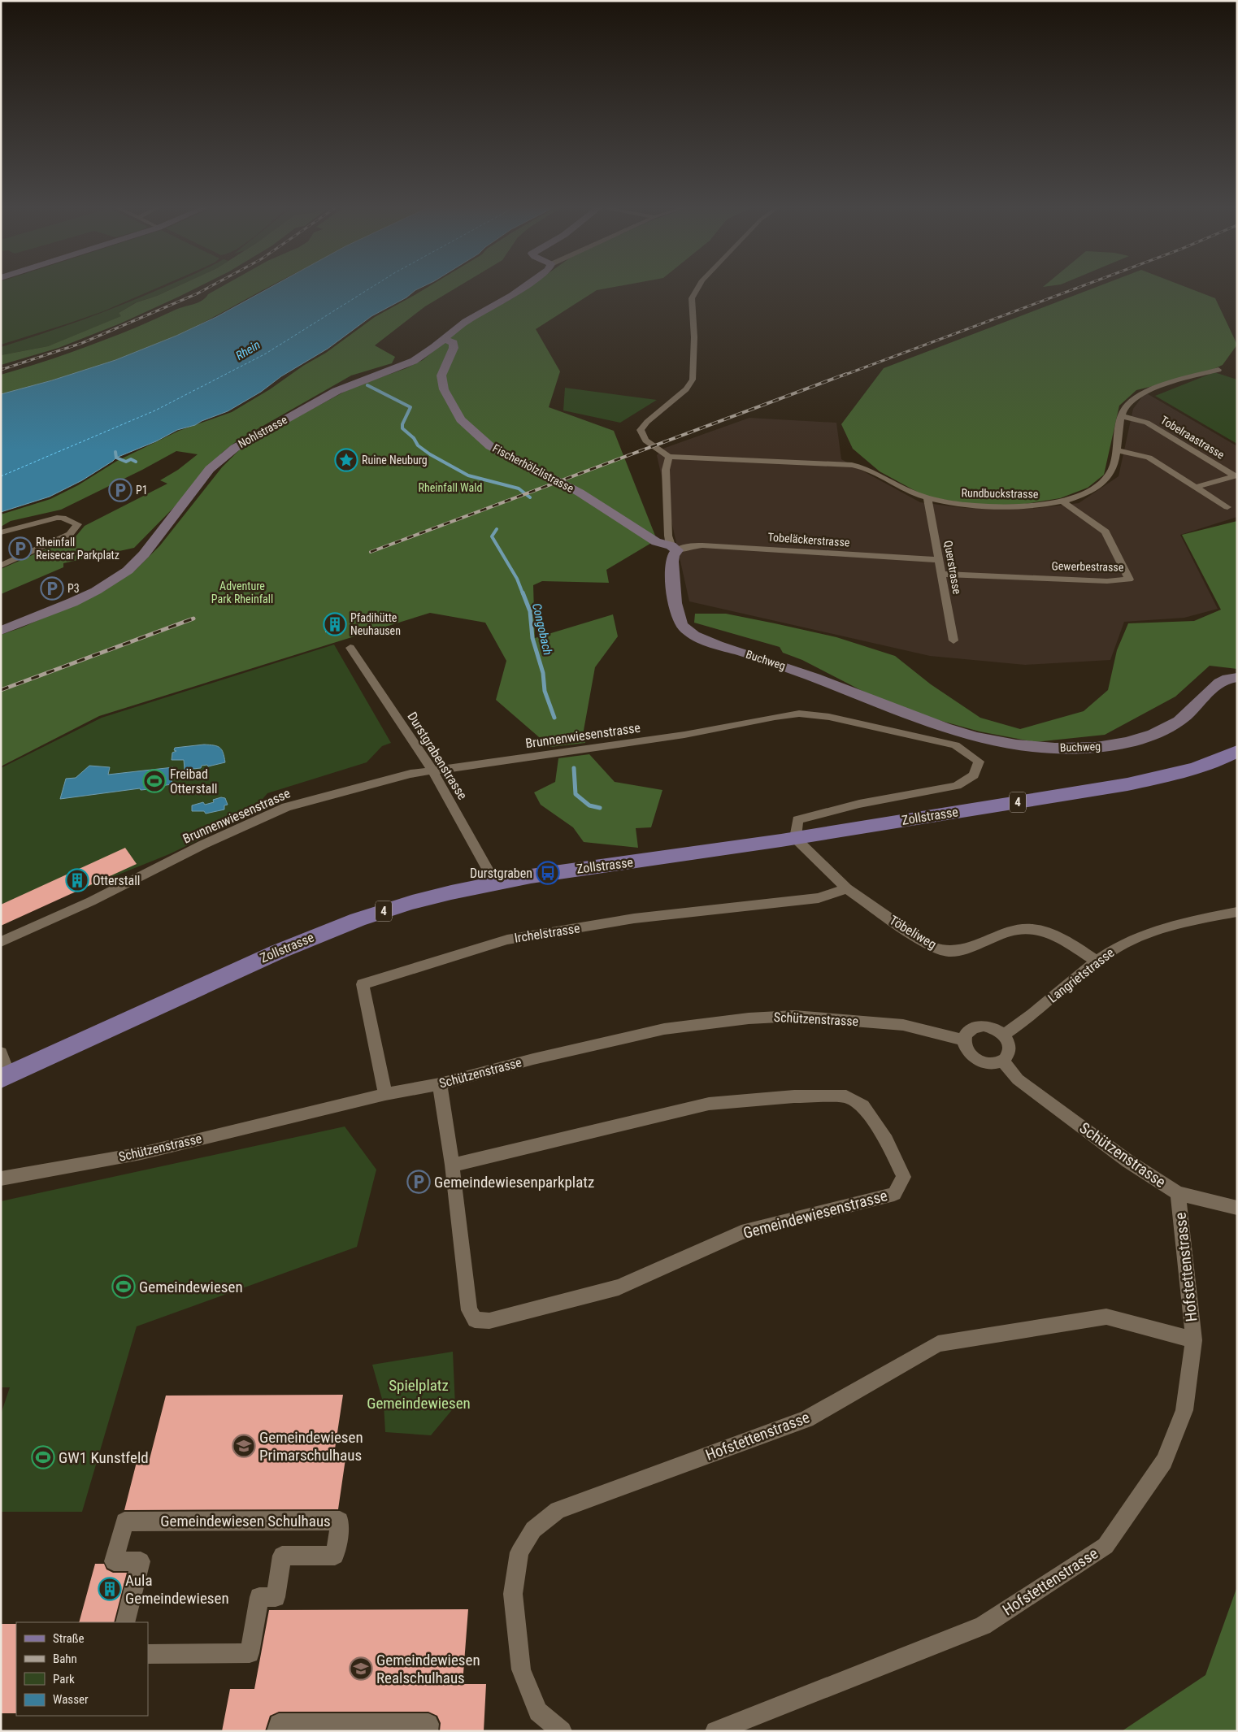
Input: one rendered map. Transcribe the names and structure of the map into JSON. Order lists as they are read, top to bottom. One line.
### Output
{"streets":{"main road":["4","Zollstrasse"],"street":["Nohlstrasse","Tobelraastrasse","Fischerhölzlistrasse","Rundbuckstrasse","Tobeläckerstrasse","Gewerbestrasse","Querstrasse","Buchweg","Brunnenwiesenstrasse","Durstgrabenstrasse","Töbeliweg","Irchelstrasse","Langrietstrasse","Schützenstrasse","Gemeindewiesenstrasse","Hofstettenstrasse","Gemeindewiesen Schulhaus"]},"crossings":[["Nohlstrasse","Fischerhölzlistrasse"],["Tobelraastrasse","Rundbuckstrasse"],["Fischerhölzlistrasse","Tobeläckerstrasse"],["Fischerhölzlistrasse","Buchweg"],["Rundbuckstrasse","Gewerbestrasse"],["Rundbuckstrasse","Querstrasse"],["Rundbuckstrasse","Buchweg"],["Tobeläckerstrasse","Querstrasse"],["Tobeläckerstrasse","Buchweg"],["Gewerbestrasse","Querstrasse"],["Brunnenwiesenstrasse","Durstgrabenstrasse"],["Brunnenwiesenstrasse","Zollstrasse"],["Brunnenwiesenstrasse","Töbeliweg"],["Durstgrabenstrasse","Zollstrasse"],["Zollstrasse","Töbeliweg"],["Töbeliweg","Irchelstrasse"],["Töbeliweg","Langrietstrasse"],["Irchelstrasse","Schützenstrasse"],["Langrietstrasse","Schützenstrasse"],["Schützenstrasse","Hofstettenstrasse"]],"water":["Rhein","Congobach"],"parks":["Rheinfall Wald","Adventure Park Rheinfall","Spielplatz Gemeindewiesen"],"places":{"place":["Ruine Neuburg"],"parking":["P1","Rheinfall Reisecar Parkplatz","P3","Gemeindewiesenparkplatz"],"building":["Pfadihütte Neuhausen","Otterstall","Aula Gemeindewiesen"],"sports":["Freibad Otterstall","Gemeindewiesen","GW1 Kunstfeld"],"bus stop":["Durstgraben"],"school or university":["Gemeindewiesen Primarschulhaus","Gemeindewiesen Realschulhaus"]},"legend":["Straße","Bahn","Park","Wasser"]}
